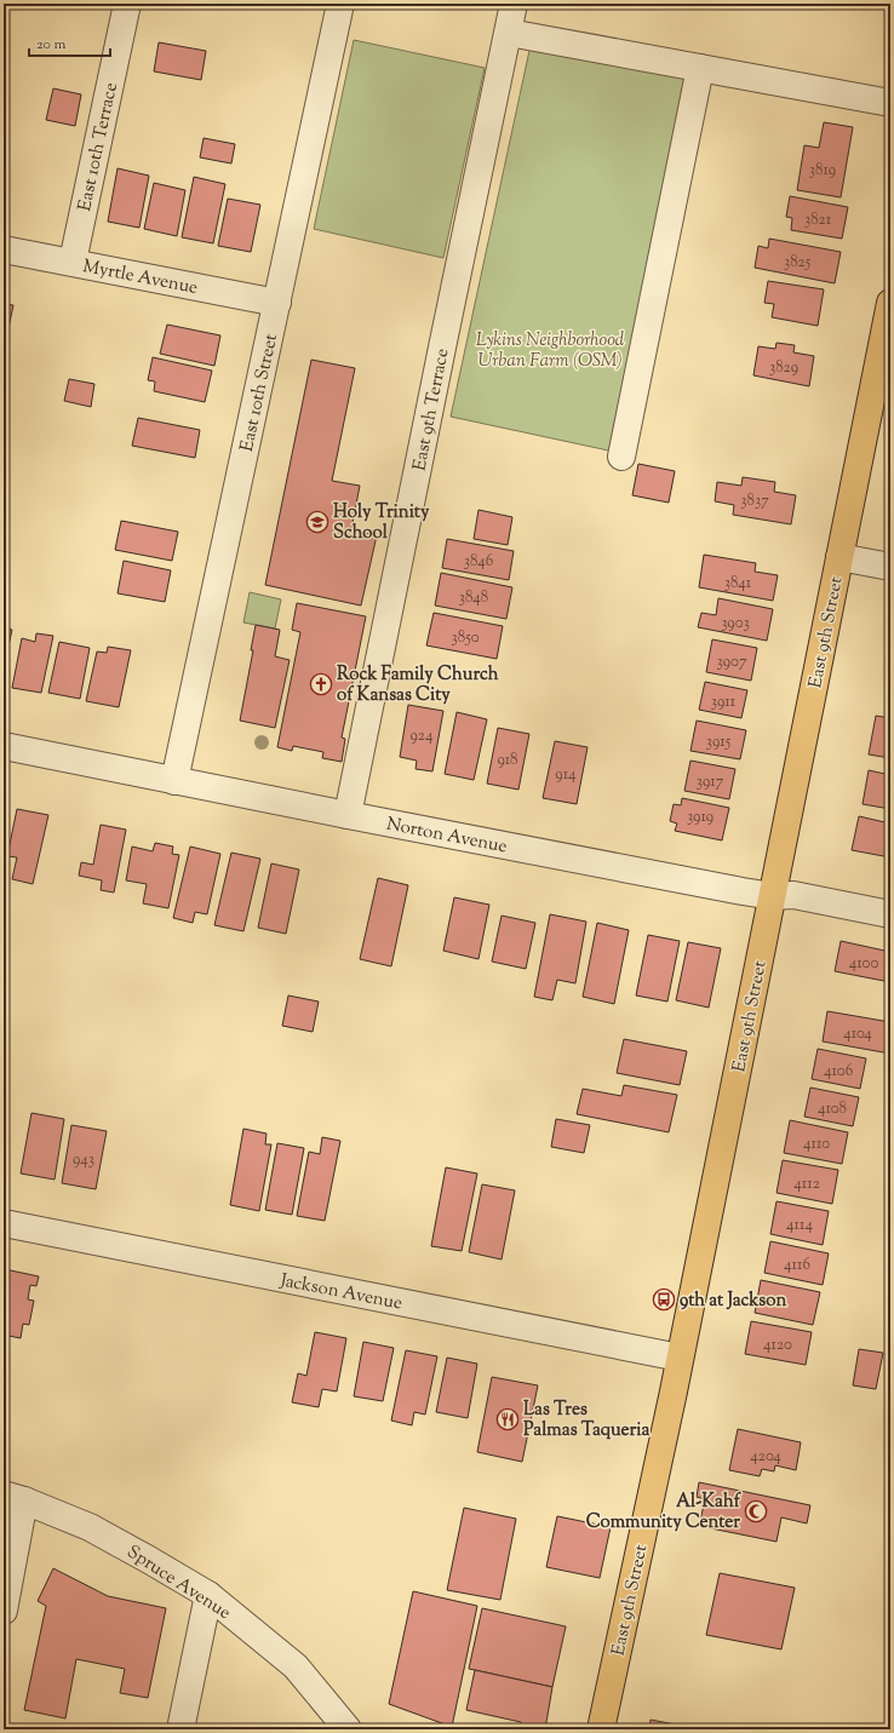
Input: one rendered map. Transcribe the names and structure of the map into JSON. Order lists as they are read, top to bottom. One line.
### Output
{"streets":{"main road":["East 9th Street"],"street":["East 10th Terrace","Myrtle Avenue","East 10th Street","East 9th Terrace","Norton Avenue","Jackson Avenue","Spruce Avenue"]},"crossings":[["East 10th Terrace","Myrtle Avenue"],["Myrtle Avenue","East 10th Street"],["East 10th Street","Norton Avenue"],["East 9th Terrace","Norton Avenue"],["East 9th Street","Norton Avenue"],["East 9th Street","Jackson Avenue"]],"parks":["Lykins Neighborhood Urban Farm (OSM)"],"places":{"school or university":["Holy Trinity School"],"church":["Rock Family Church of Kansas City"],"bus stop":["9th at Jackson"],"restaurant":["Las Tres Palmas Taqueria"],"mosque":["Al-Kahf Community Center"]},"house_numbers":["3819","3821","3825","3829","3837","3846","3841","3848","3903","3850","3907","3911","924","3915","918","914","3917","3919","4100","4104","4106","4108","4110","943","4112","4114","4116","4120","4204"],"scale_bar":"20 m"}
